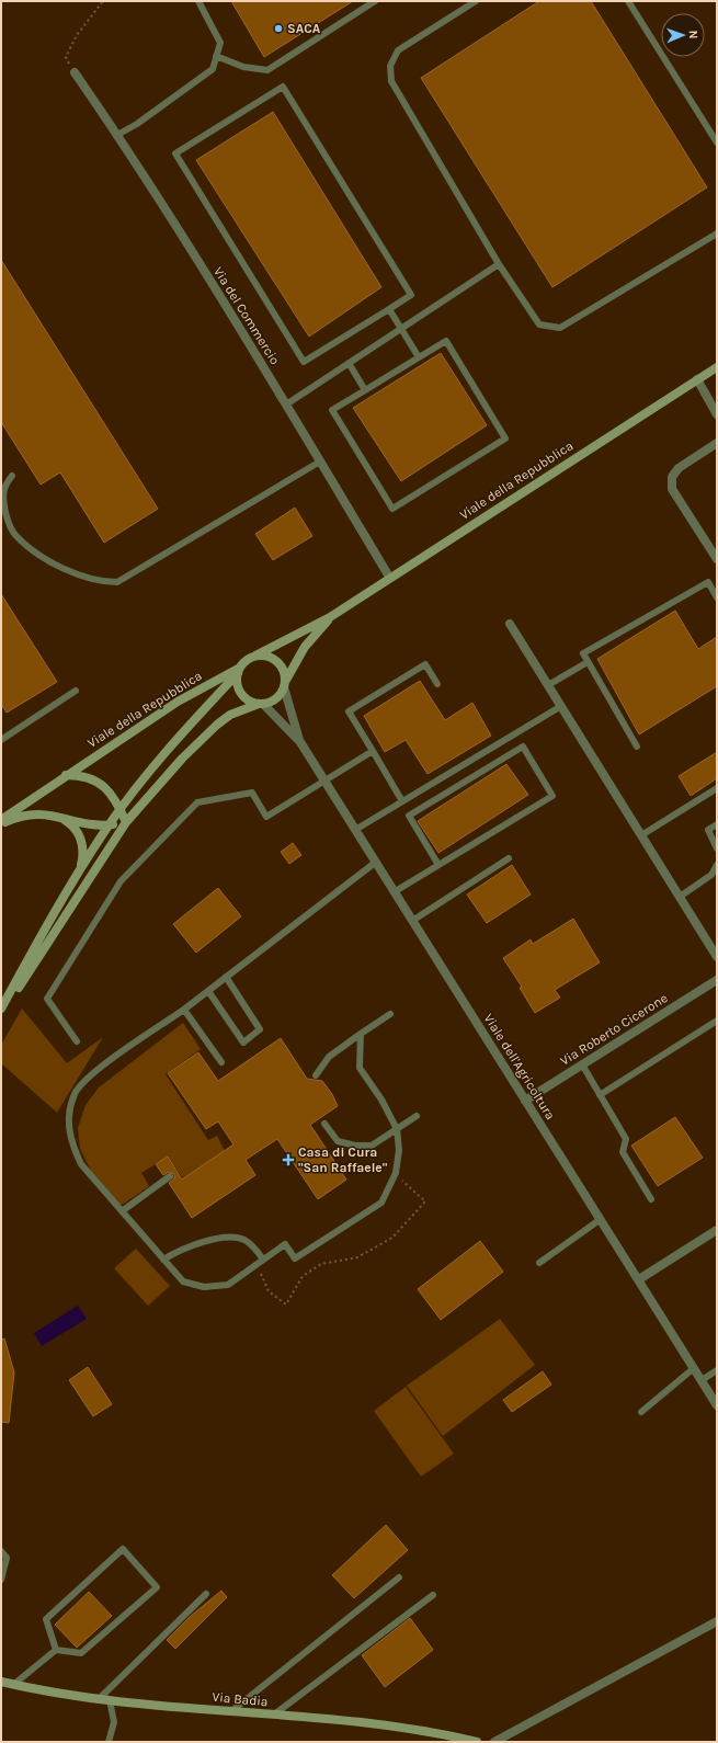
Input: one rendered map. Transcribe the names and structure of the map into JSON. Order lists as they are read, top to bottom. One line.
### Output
{"streets":{"main road":["Viale della Repubblica","Via Badia"],"street":["Via del Commercio","Via Roberto Cicerone","Viale dell'Agricoltura"]},"crossings":[["Via del Commercio","Viale della Repubblica"],["Viale della Repubblica","Viale dell'Agricoltura"],["Via Roberto Cicerone","Viale dell'Agricoltura"]],"places":{"other":["SACA"],"health":["Casa di Cura \"San Raffaele\""]},"north":"right"}
